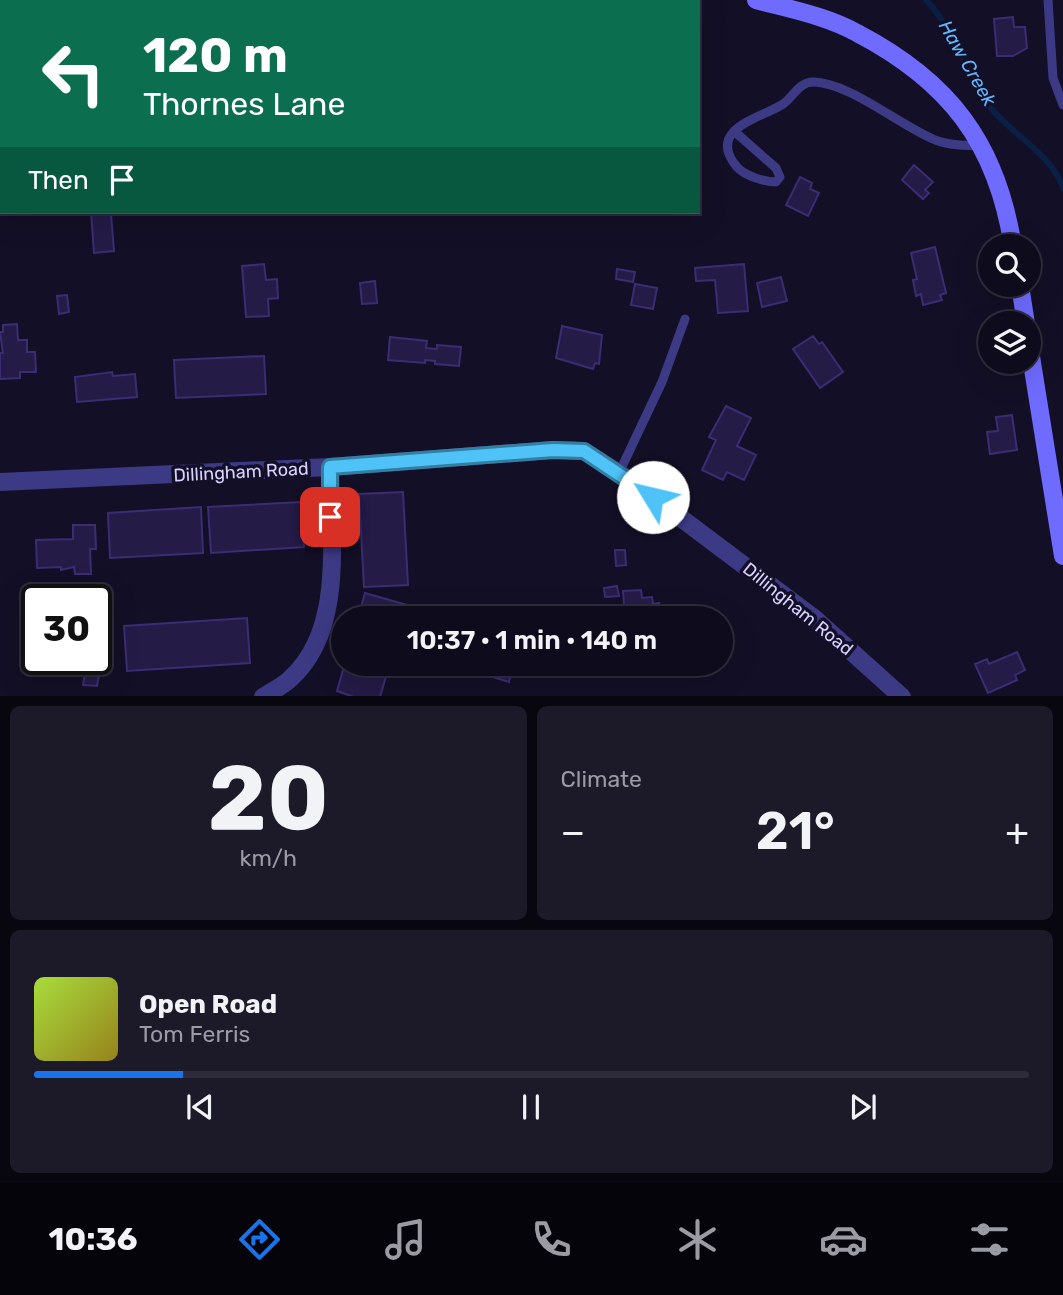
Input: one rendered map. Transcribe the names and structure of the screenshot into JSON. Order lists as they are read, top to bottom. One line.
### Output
{"streets":{"street":["Dillingham Road"]},"water":["Haw Creek"],"page":{"turn":["120 m","Thornes Lane"],"then":"Then","limit":"30","trip":"10:37 · 1 min · 140 m","tile":[["20","km/h"],"Climate"],"heat":["−","21°","+"],"song":["Open Road","Tom Ferris"],"tabs":"10:36"}}
